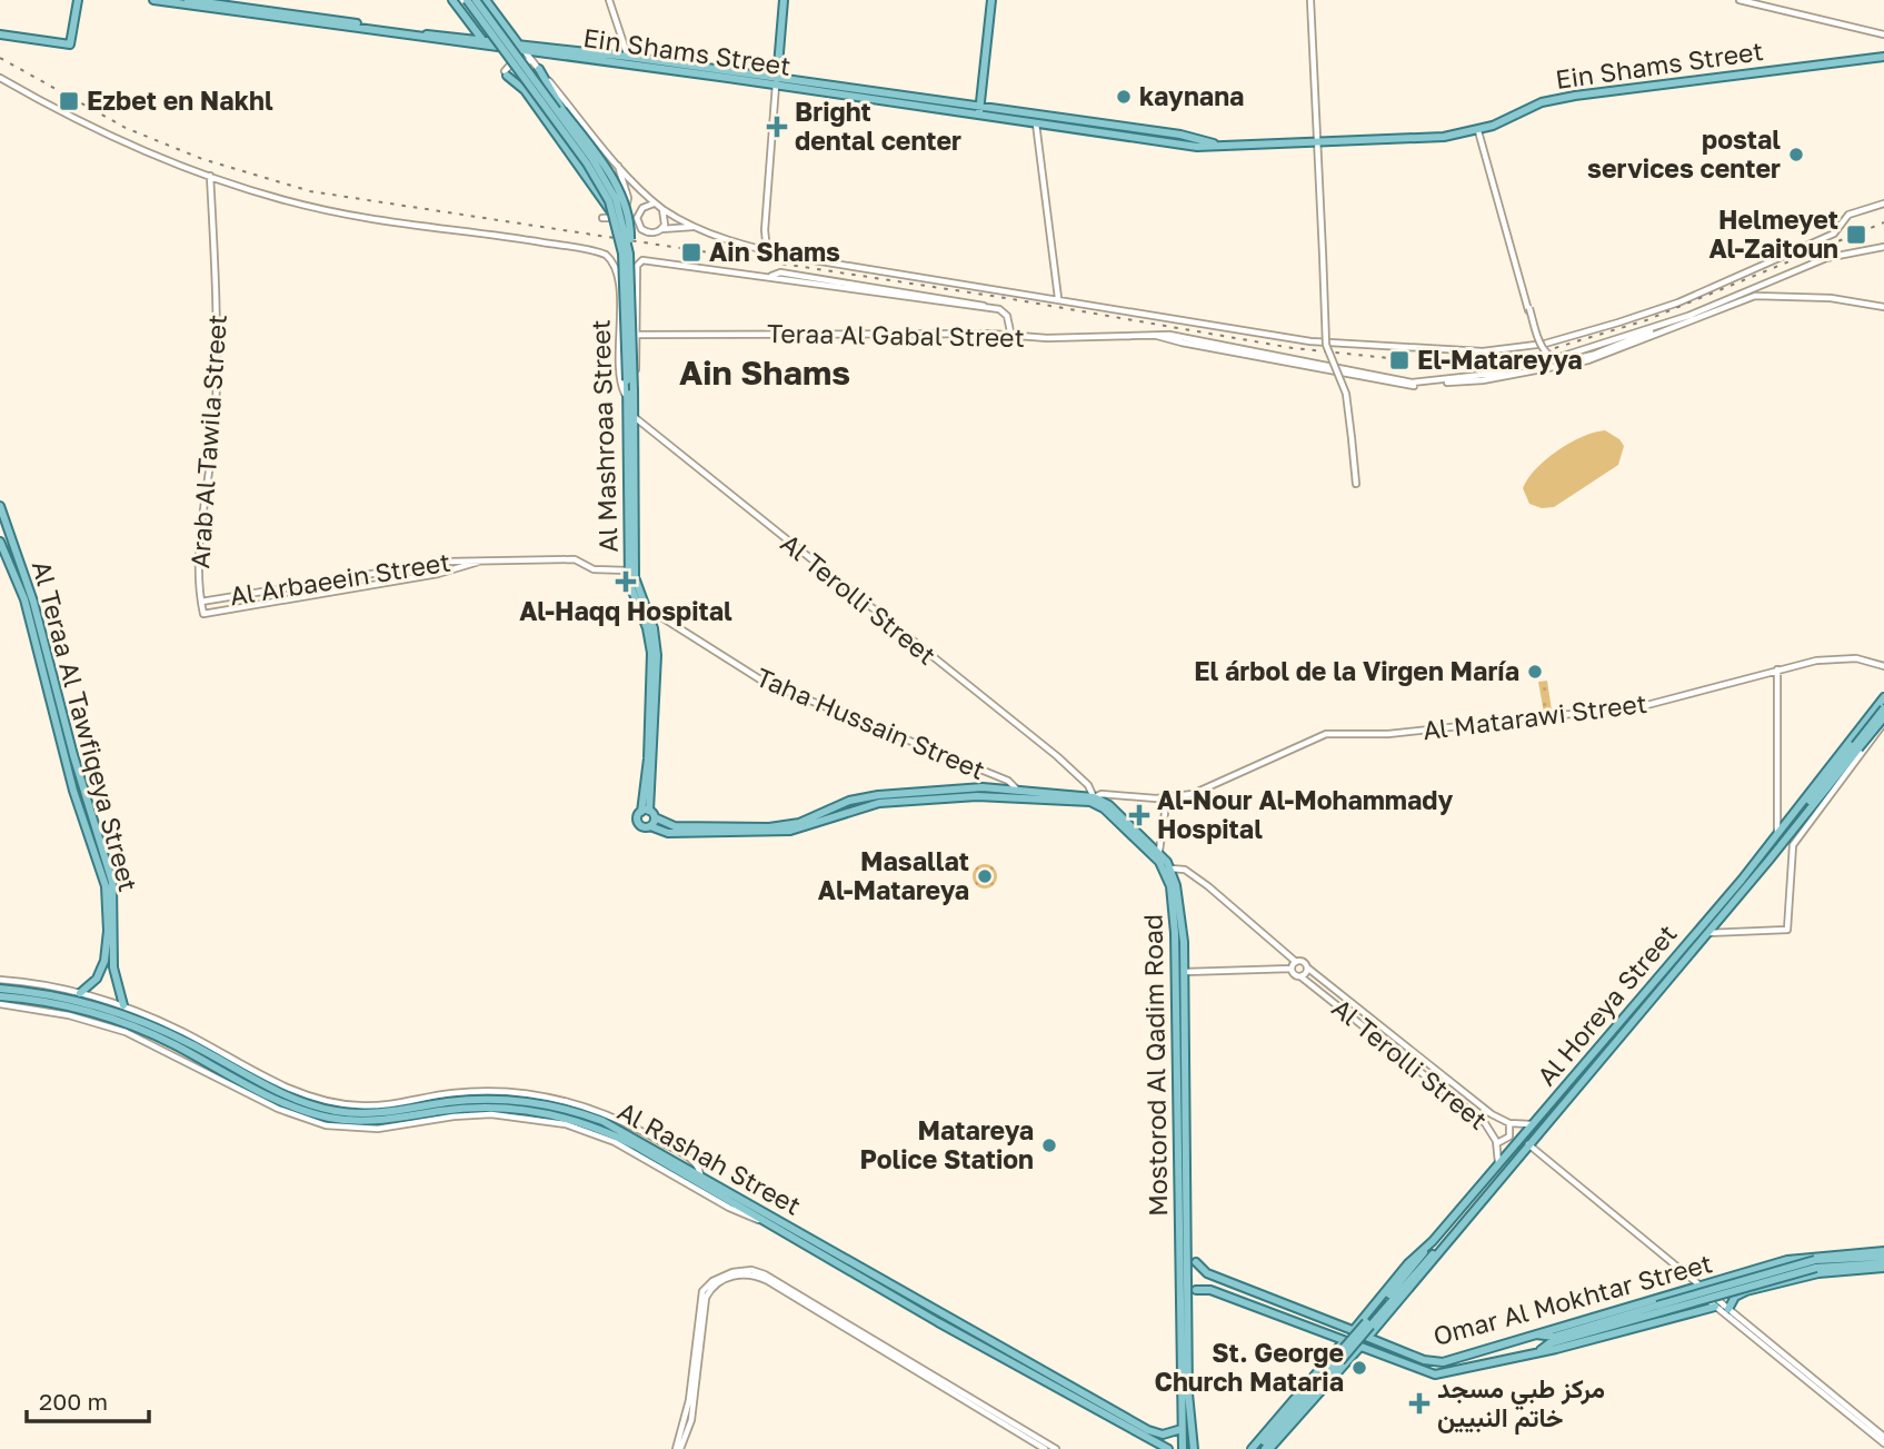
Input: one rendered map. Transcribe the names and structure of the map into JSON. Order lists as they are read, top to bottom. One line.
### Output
{"streets":{"main road":["Ein Shams Street","Al Mashroaa Street","Al Teraa Al Tawfiqeya Street","Al Horeya Street","Mostorod Al Qadim Road","Al Rashah Street","Omar Al Mokhtar Street"],"street":["Teraa Al Gabal Street","Arab Al Tawila Street","Al Arbaeein Street","Al Terolli Street","Al Matarawi Street","Taha Hussain Street"]},"crossings":[["Teraa Al Gabal Street","Al Mashroaa Street"],["Al Mashroaa Street","Arab Al Tawila Street"],["Al Mashroaa Street","Al Arbaeein Street"],["Al Mashroaa Street","Al Terolli Street"],["Al Mashroaa Street","Taha Hussain Street"],["Arab Al Tawila Street","Al Arbaeein Street"],["Al Terolli Street","Al Matarawi Street"],["Al Terolli Street","Al Horeya Street"],["Al Terolli Street","Mostorod Al Qadim Road"],["Al Matarawi Street","Mostorod Al Qadim Road"],["Taha Hussain Street","Mostorod Al Qadim Road"],["Al Horeya Street","Omar Al Mokhtar Street"]],"districts":["Ain Shams"],"places":{"other":["kaynana","postal services center","El árbol de la Virgen María","Masallat Al-Matareya","Matareya Police Station","St. George Church Mataria"],"transit":["Ezbet en Nakhl","Helmeyet Al-Zaitoun","Ain Shams","El-Matareyya"],"health":["Bright dental center","Al-Haqq Hospital","Al-Nour Al-Mohammady Hospital","مركز طبي مسجد خاتم النبيين"]},"scale_bar":"200 m"}
